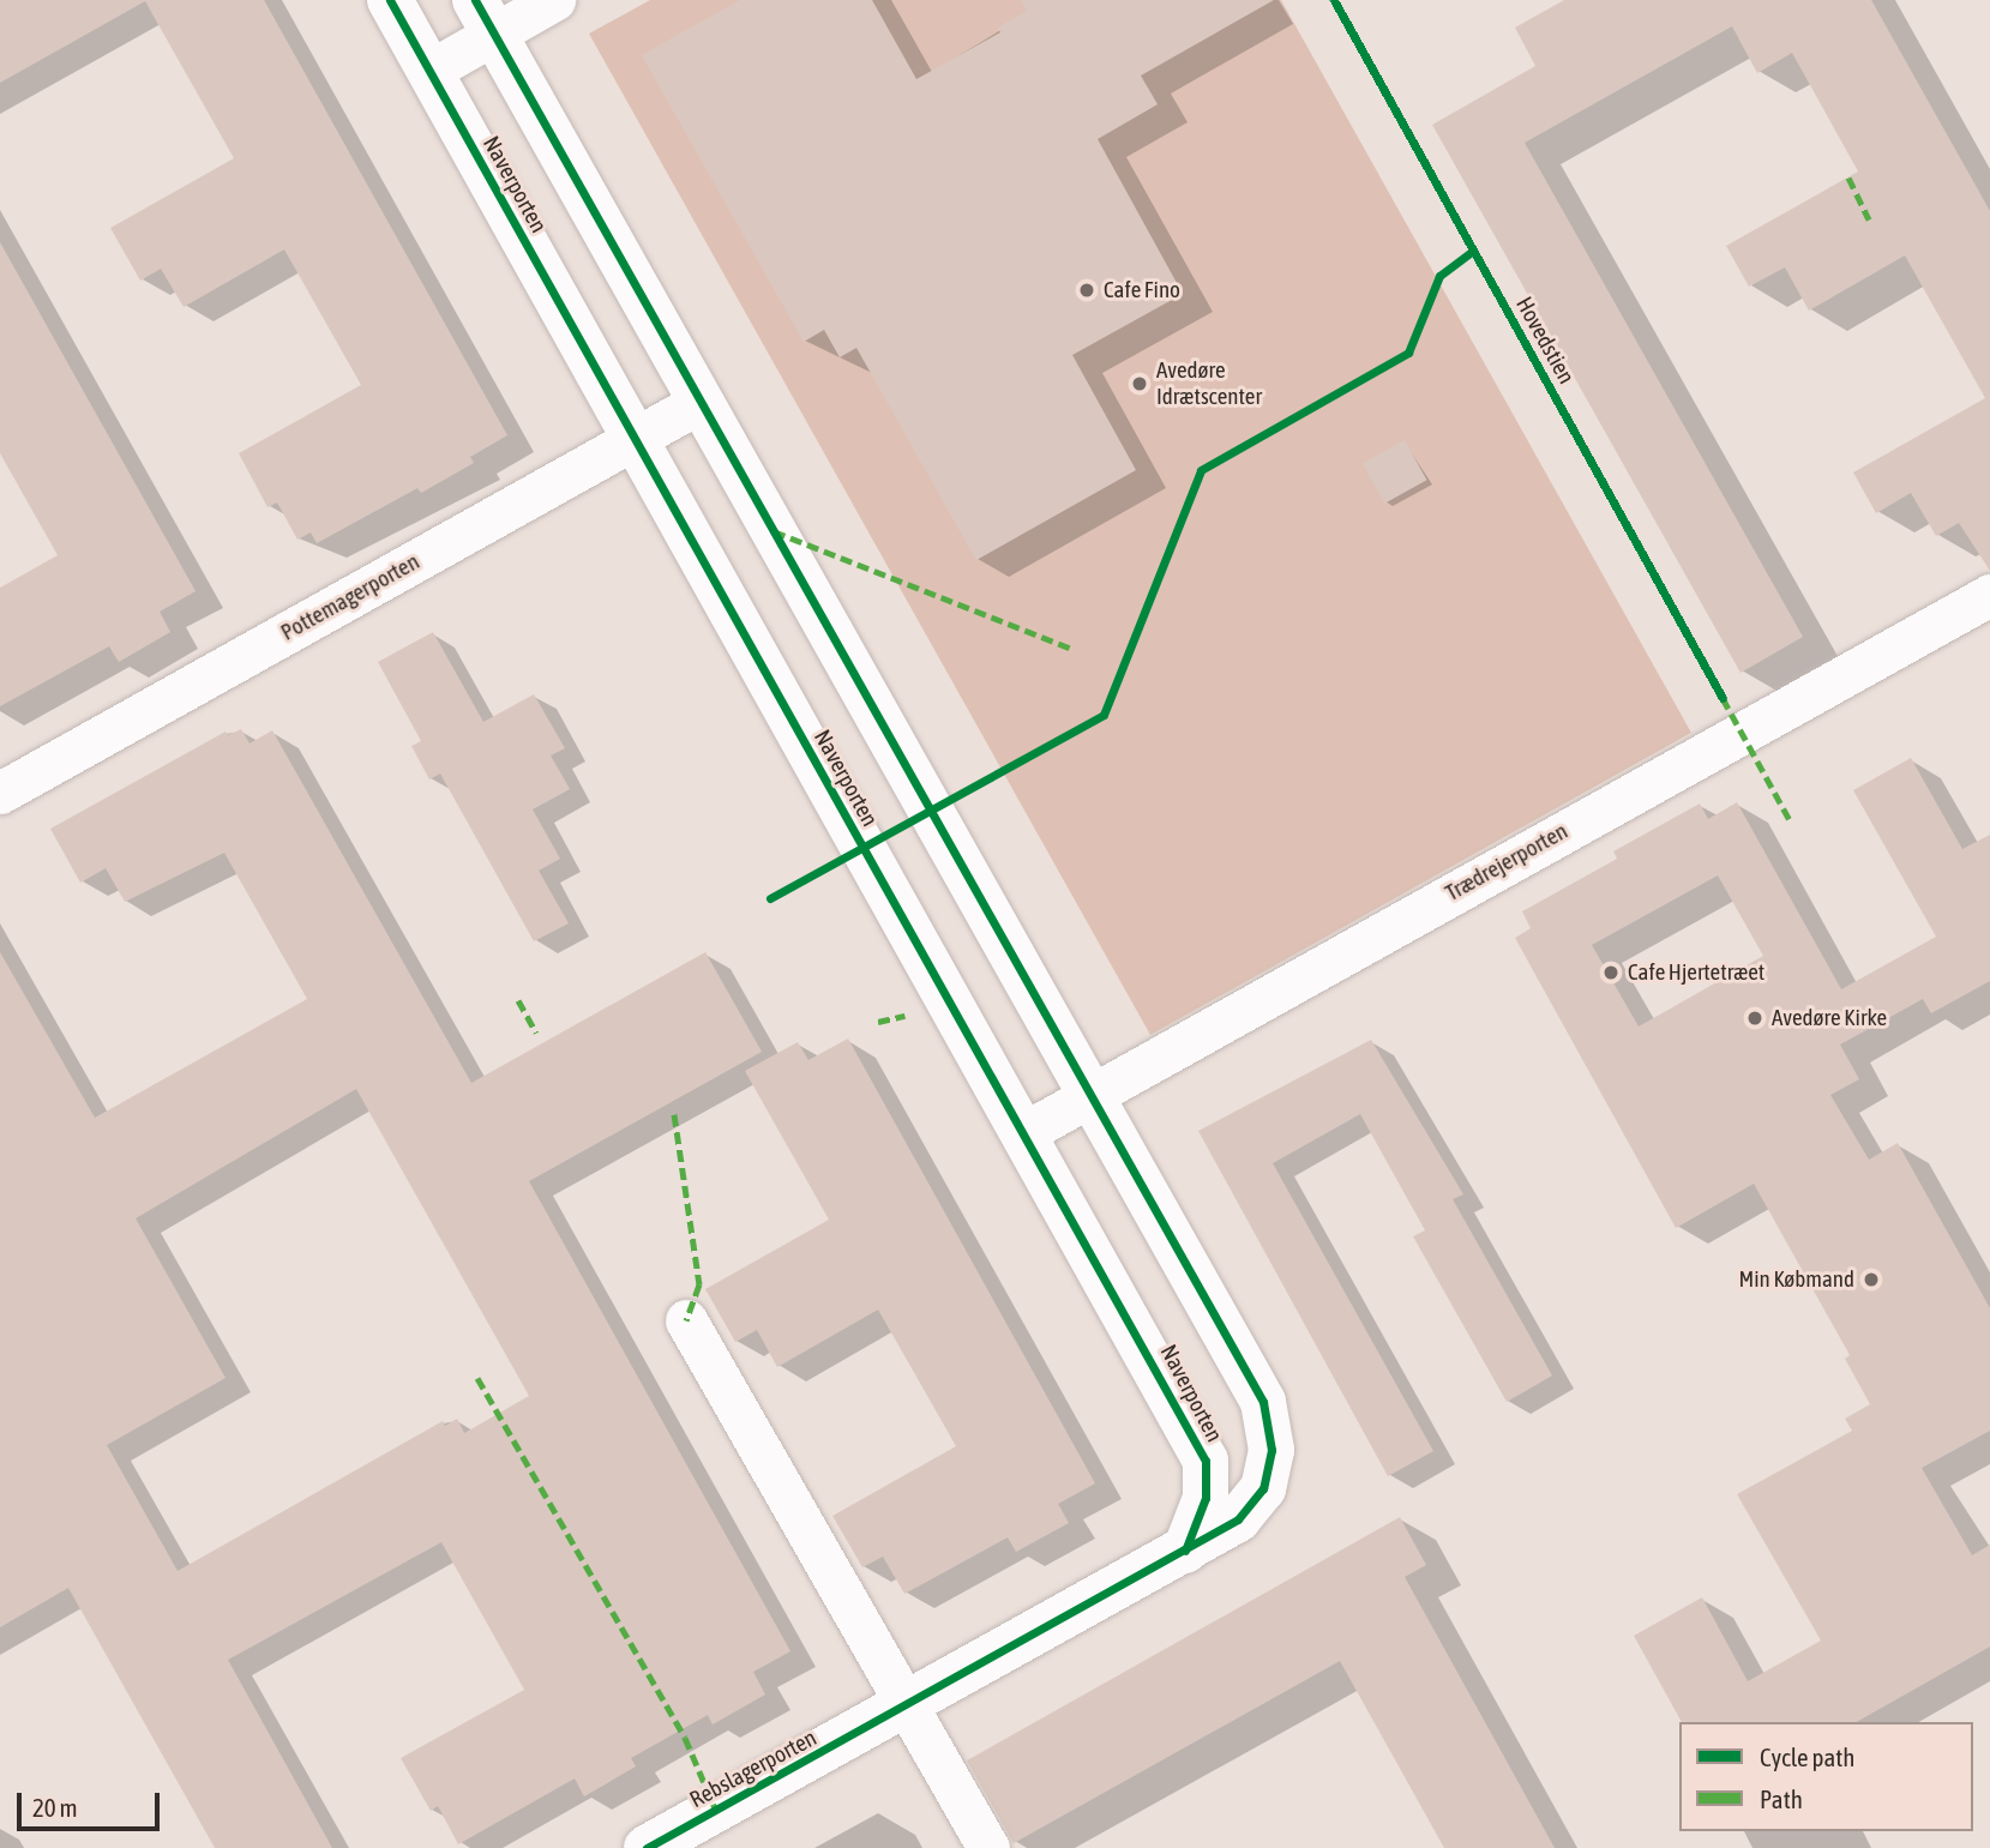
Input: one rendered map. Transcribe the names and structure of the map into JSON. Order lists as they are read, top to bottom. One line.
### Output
{"streets":{"street":["Naverporten","Pottemagerporten","Trædrejerporten","Rebslagerporten"],"cycle path":["Hovedstien"]},"crossings":[["Naverporten","Pottemagerporten"],["Naverporten","Trædrejerporten"],["Naverporten","Rebslagerporten"]],"places":["Cafe Fino","Avedøre Idrætscenter","Cafe Hjertetræet","Avedøre Kirke","Min Købmand"],"legend":["Cycle path","Path"],"scale_bar":"20 m"}
